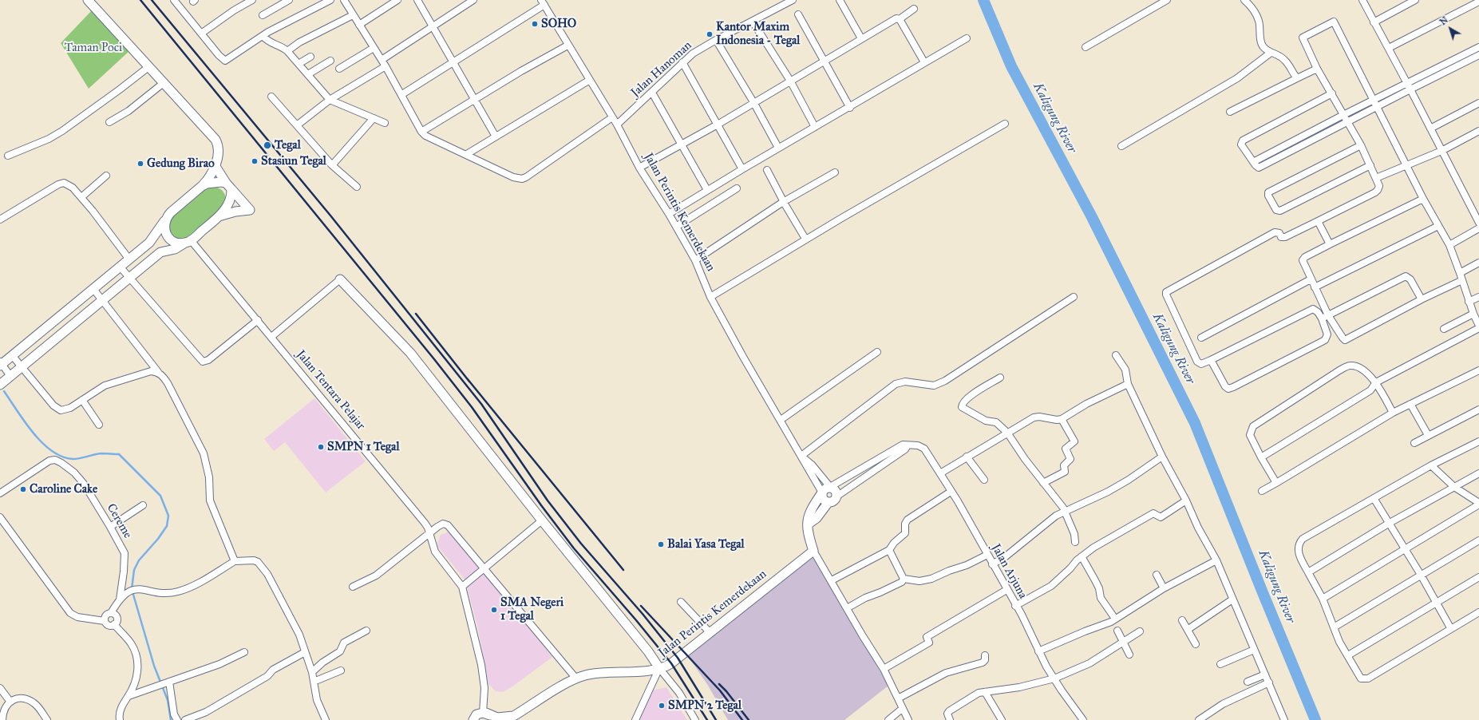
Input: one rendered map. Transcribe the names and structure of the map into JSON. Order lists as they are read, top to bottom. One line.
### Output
{"streets":{"street":["Jalan Hanoman","Jalan Perintis Kemerdekaan","Jalan Tentara Pelajar","Cereme","Jalan Arjuna"]},"crossings":[["Jalan Hanoman","Jalan Perintis Kemerdekaan"]],"water":["Kaligung River"],"parks":["Taman Poci"],"places":["SOHO","Kantor Maxim Indonesia - Tegal","Tegal","Stasiun Tegal","Gedung Birao","SMPN 1 Tegal","Caroline Cake","Balai Yasa Tegal","SMA Negeri 1 Tegal","SMPN 2 Tegal"],"north":"top left"}
